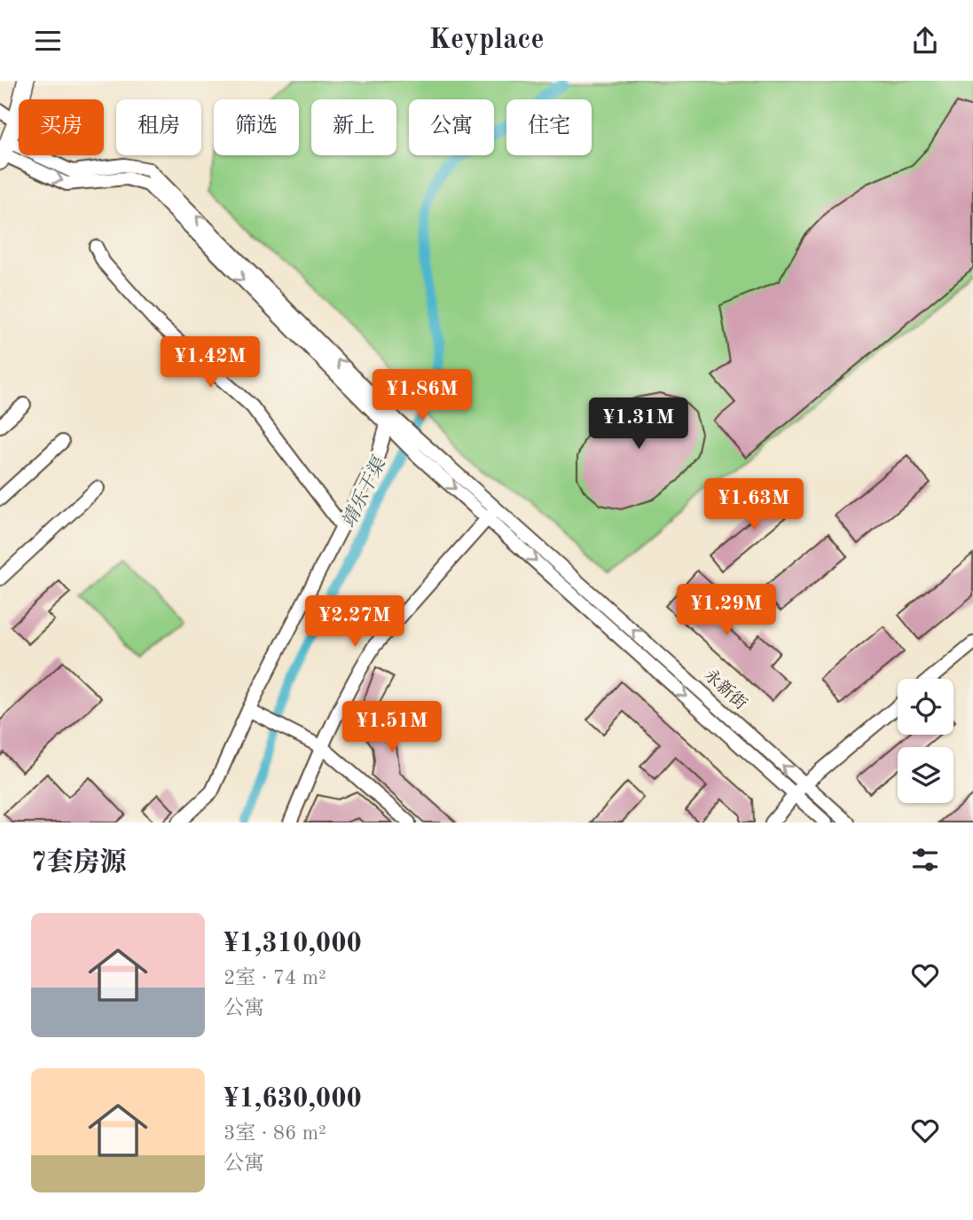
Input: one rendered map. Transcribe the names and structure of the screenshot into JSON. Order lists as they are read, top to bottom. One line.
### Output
{"streets":{"street":["永新街"]},"water":["靖乐干渠"],"page":{"header":"Keyplace","chip":["买房","租房","筛选","新上","公寓","住宅"],"price":["¥1.42M","¥1.86M","¥1.31M","¥1.63M","¥1.29M","¥2.27M","¥1.51M"],"heading":"7套房源","list":[{"name":"¥1,310,000","note":"2室 · 74 m² · 公寓"},{"name":"¥1,630,000","note":"3室 · 86 m² · 公寓"}]}}
